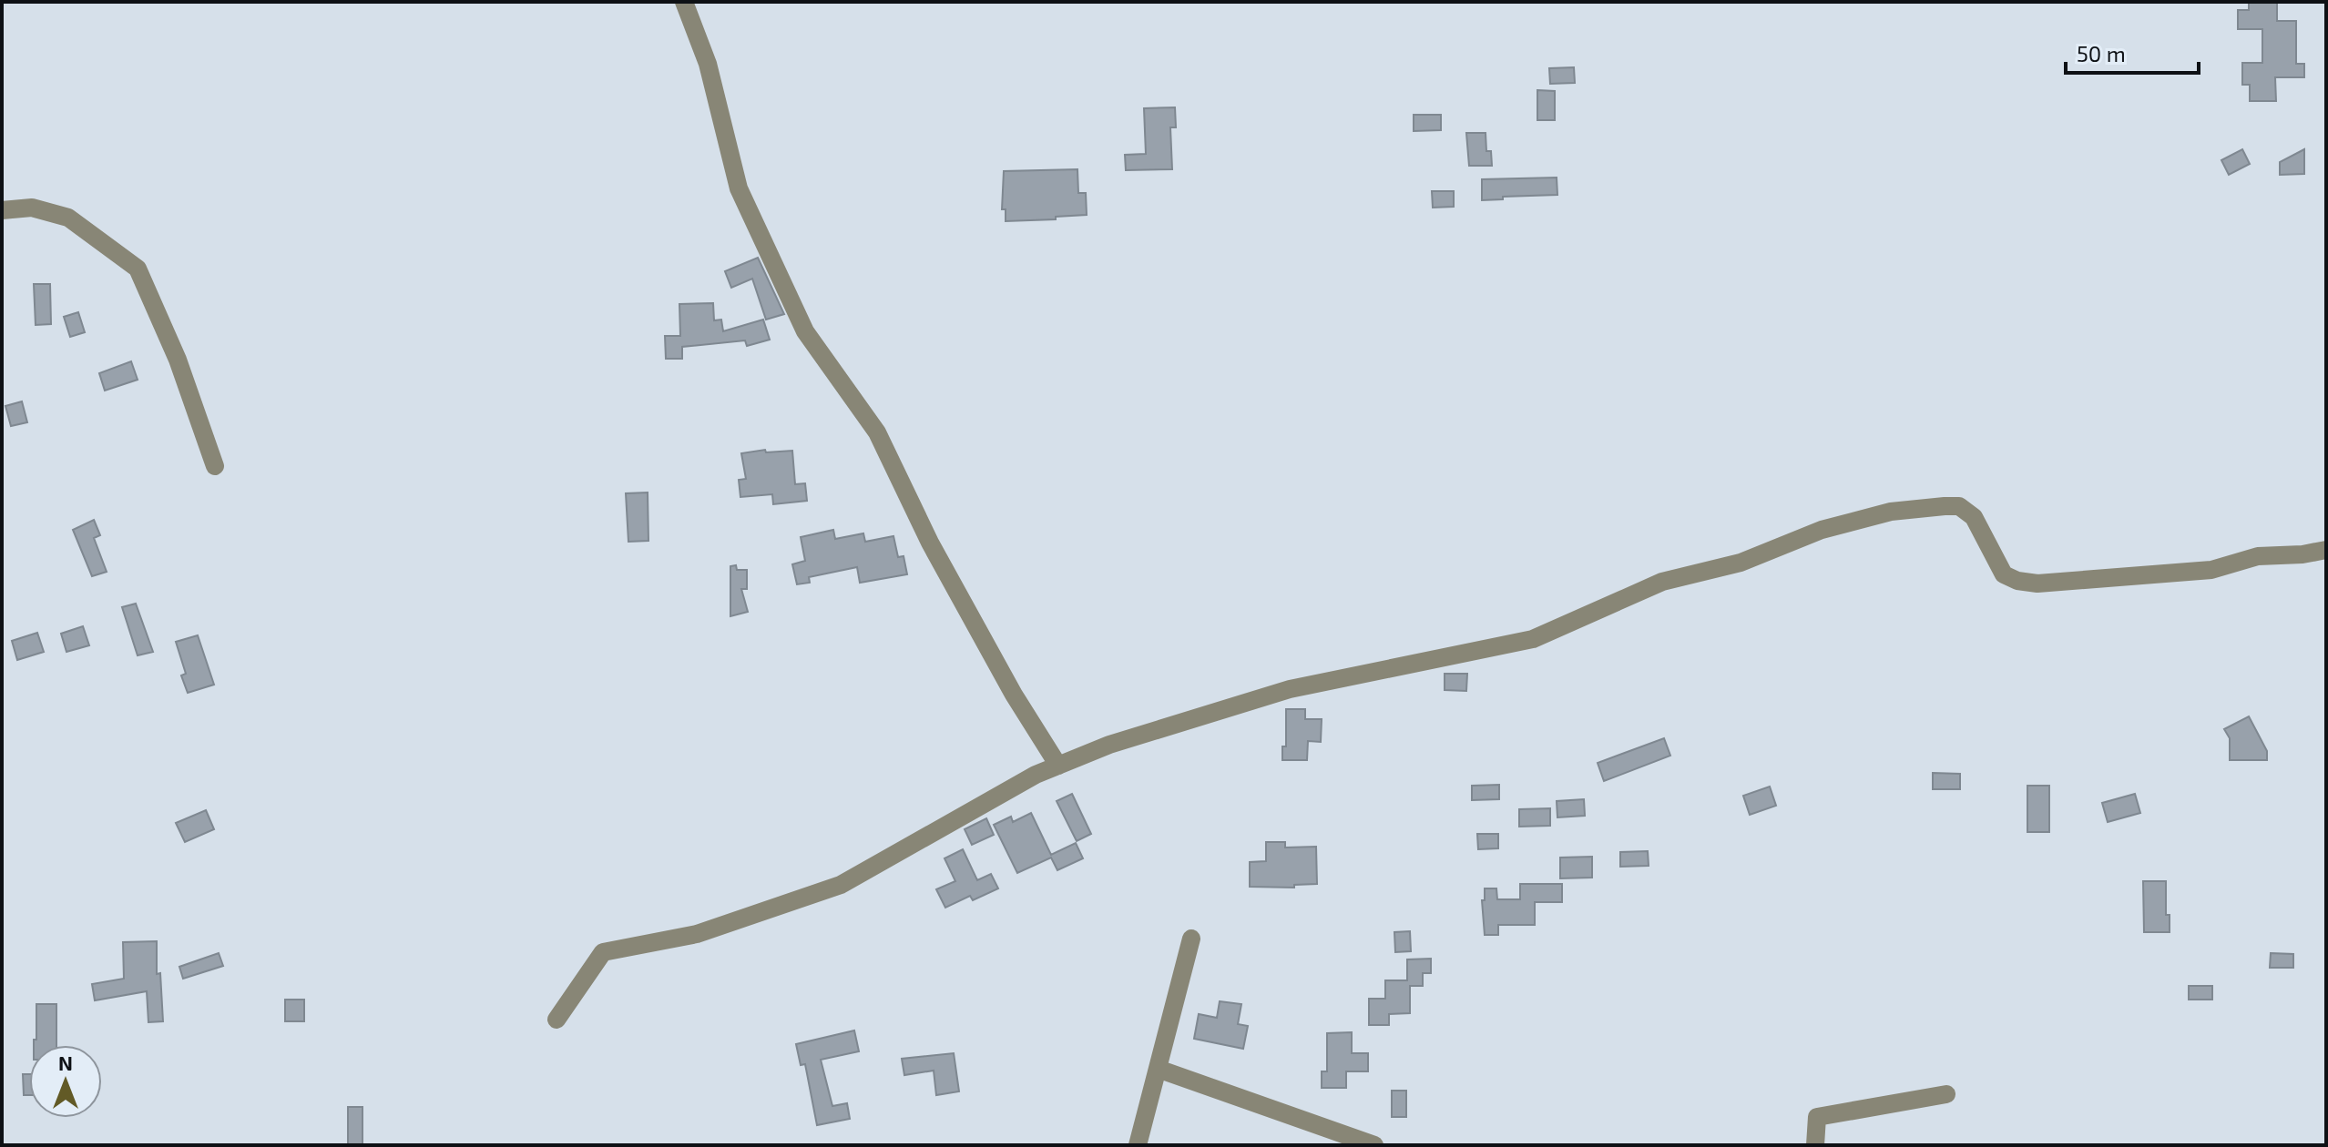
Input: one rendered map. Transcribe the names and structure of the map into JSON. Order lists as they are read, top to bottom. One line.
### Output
{"scale_bar":"50 m","north":"top"}
